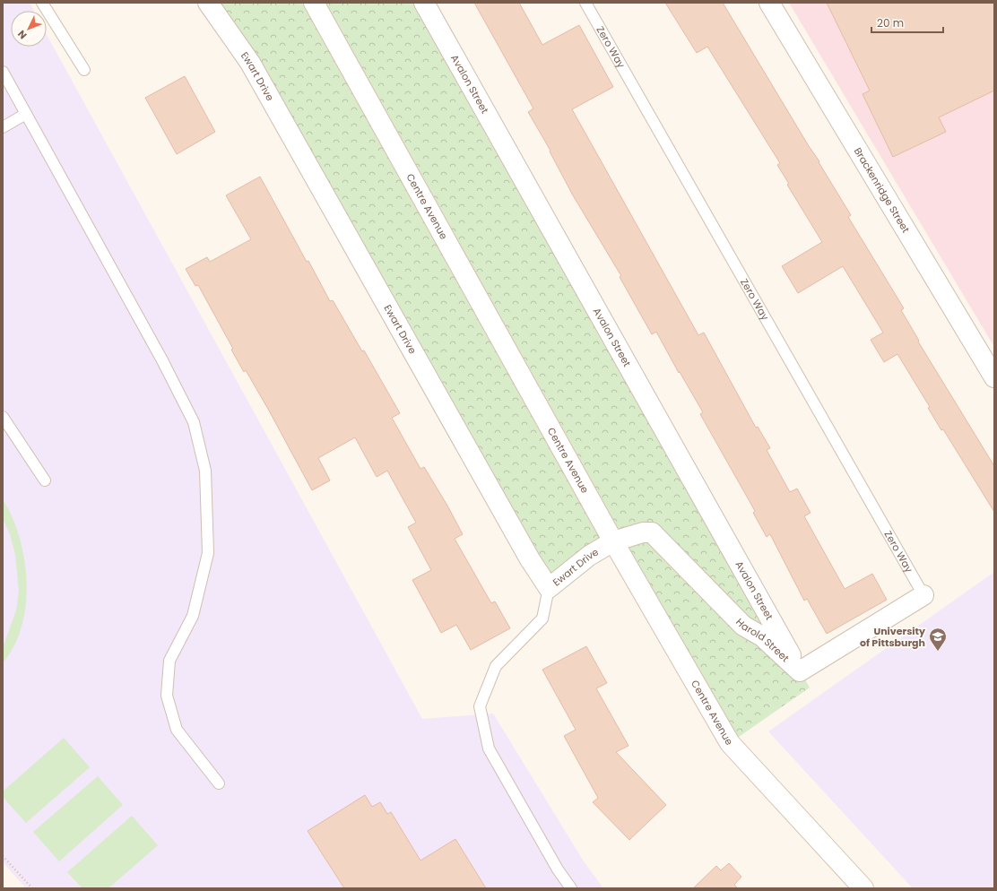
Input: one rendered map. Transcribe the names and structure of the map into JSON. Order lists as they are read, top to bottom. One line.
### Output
{"streets":{"street":["Ewart Drive","Avalon Street","Brackenridge Street","Centre Avenue","Harold Street"],"lane":["Zero Way"]},"crossings":[["Ewart Drive","Centre Avenue"],["Ewart Drive","Harold Street"],["Avalon Street","Harold Street"],["Centre Avenue","Harold Street"]],"places":{"school or university":["University of Pittsburgh"]},"scale_bar":"20 m","north":"bottom left"}
